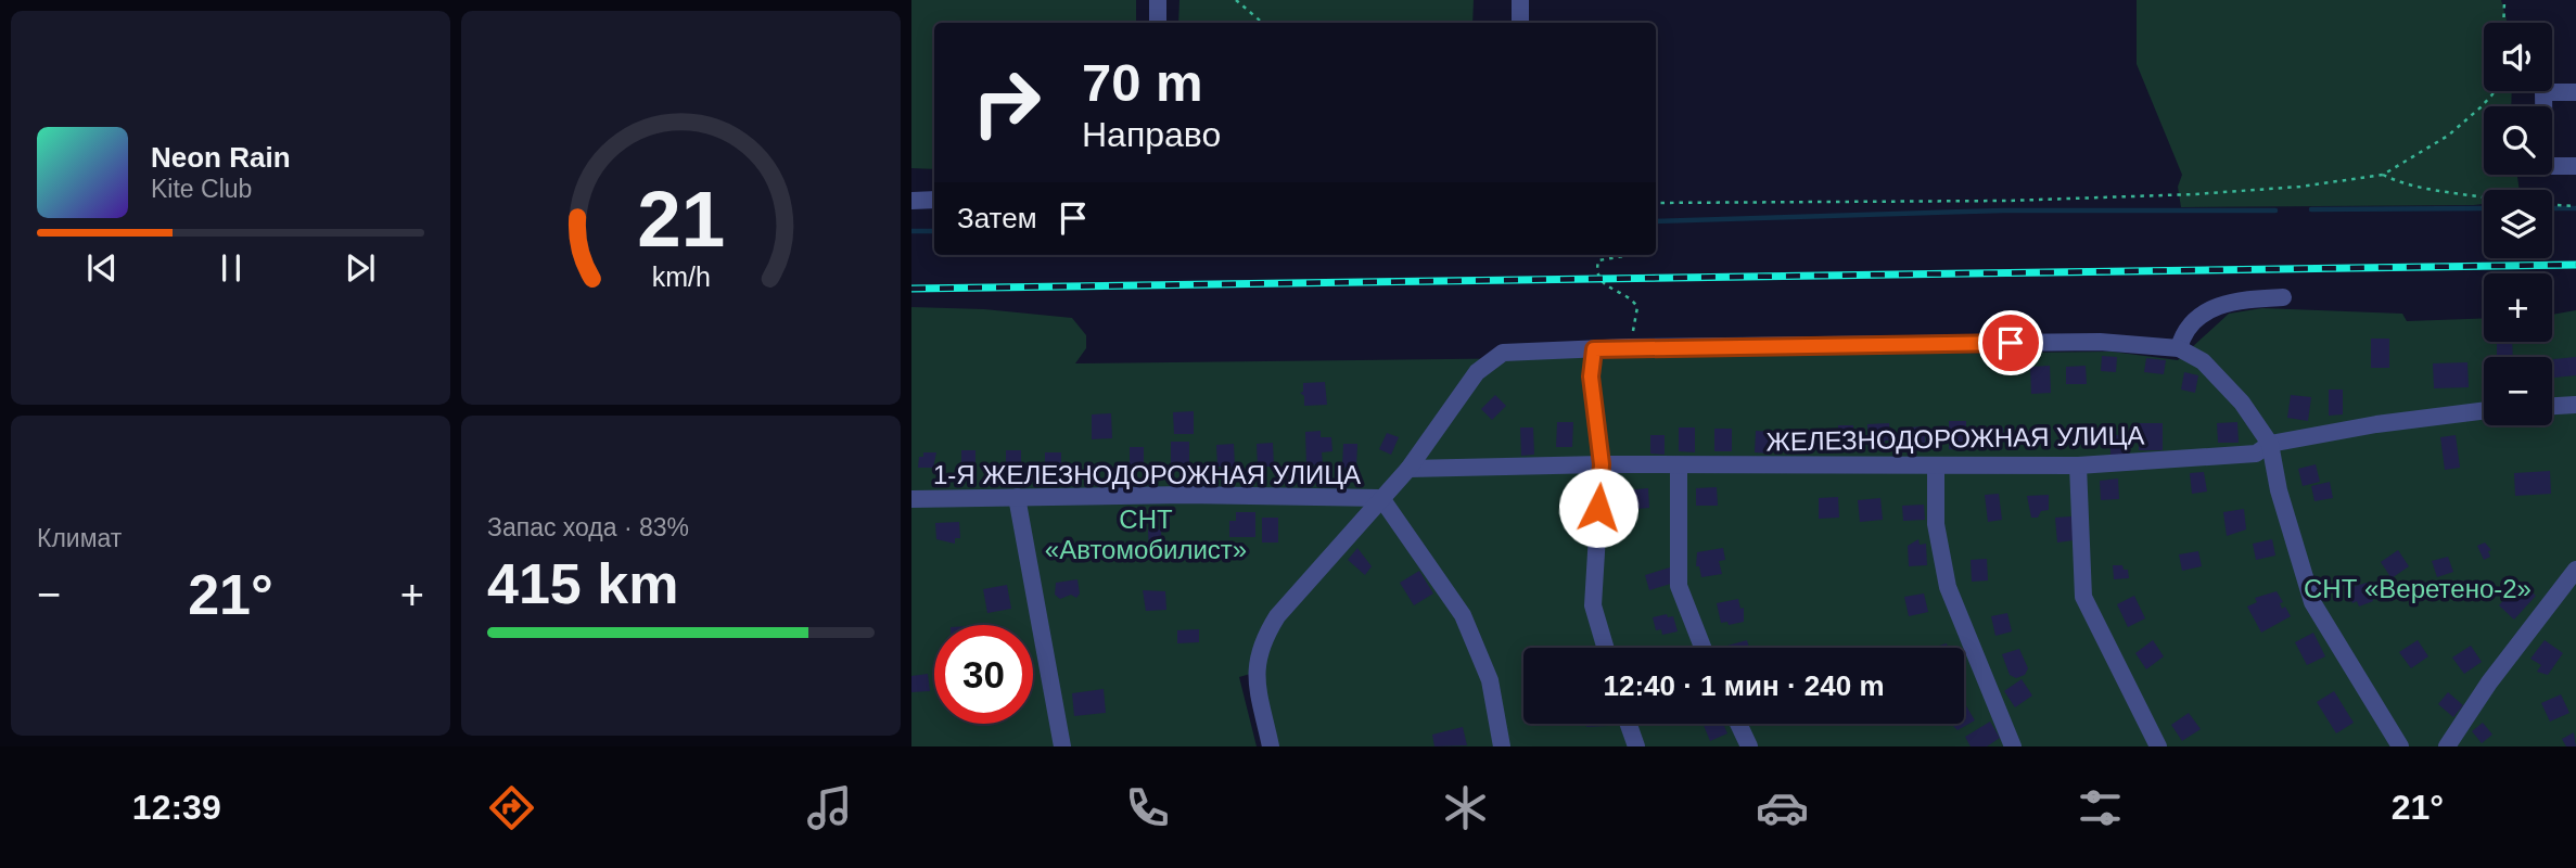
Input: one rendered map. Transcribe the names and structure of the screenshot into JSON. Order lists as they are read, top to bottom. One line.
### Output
{"streets":{"street":["ЖЕЛЕЗНОДОРОЖНАЯ УЛИЦА","1-Я ЖЕЛЕЗНОДОРОЖНАЯ УЛИЦА"]},"parks":["СНТ «Автомобилист»","СНТ «Веретено-2»"],"page":{"map_buttons":["+","−"],"turn":["70 m","Направо"],"song":["Neon Rain","Kite Club"],"then":"Затем","tile":["Климат",["Запас хода · 83%","415 km"]],"heat":["−","21°","+"],"limit":"30","trip":"12:40 · 1 мин · 240 m","tabs":["12:39","21°"],"gauge":["21","km/h"]}}
